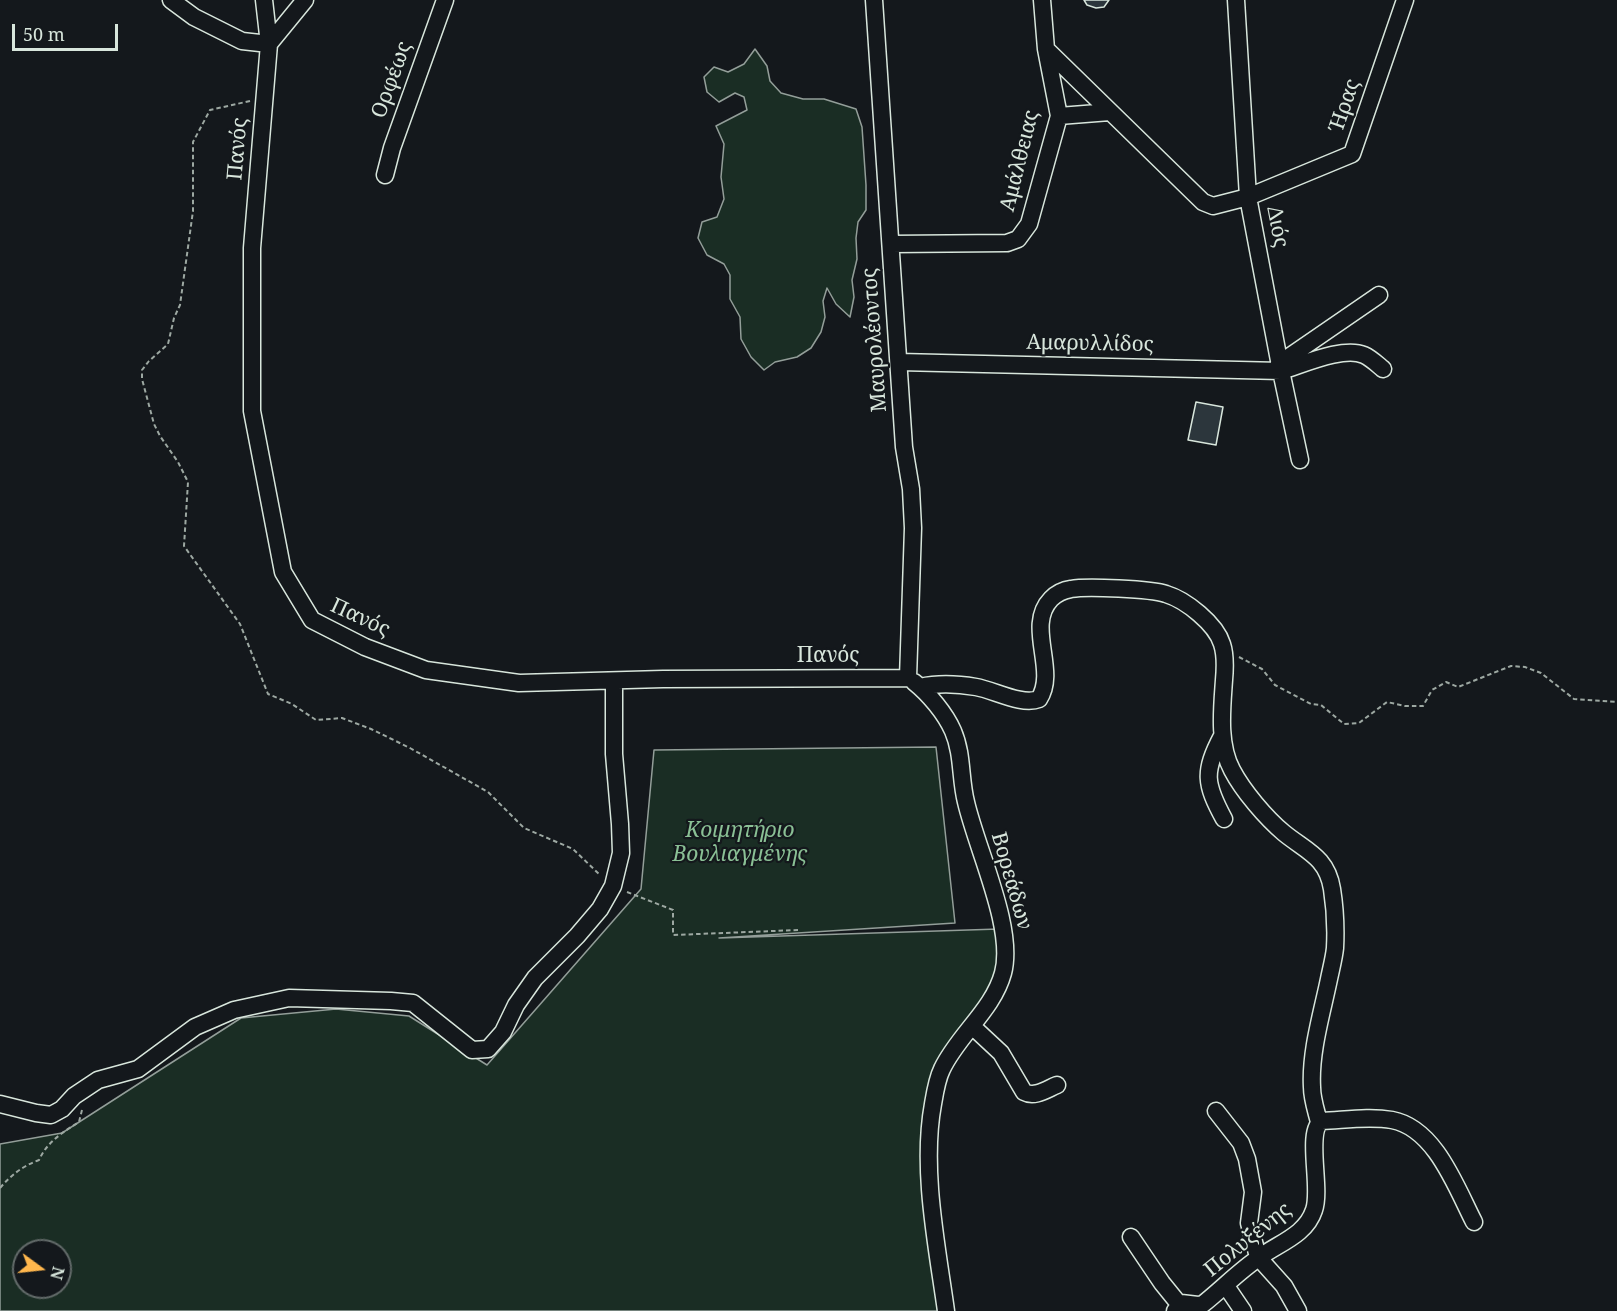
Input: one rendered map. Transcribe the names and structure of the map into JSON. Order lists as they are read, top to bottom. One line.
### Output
{"streets":{"street":["Ορφέως","Ήρας","Πανός","Αμάλθειας","Διός","Μαυρολέοντος","Αμαρυλλίδος","Βορεάδων","Πολυξένης"]},"crossings":[["Ήρας","Αμάλθειας"],["Ήρας","Διός"],["Πανός","Μαυρολέοντος"],["Πανός","Βορεάδων"],["Αμάλθειας","Μαυρολέοντος"],["Διός","Αμαρυλλίδος"],["Μαυρολέοντος","Αμαρυλλίδος"],["Μαυρολέοντος","Βορεάδων"]],"parks":["Κοιμητήριο Βουλιαγμένης"],"scale_bar":"50 m","north":"right"}
